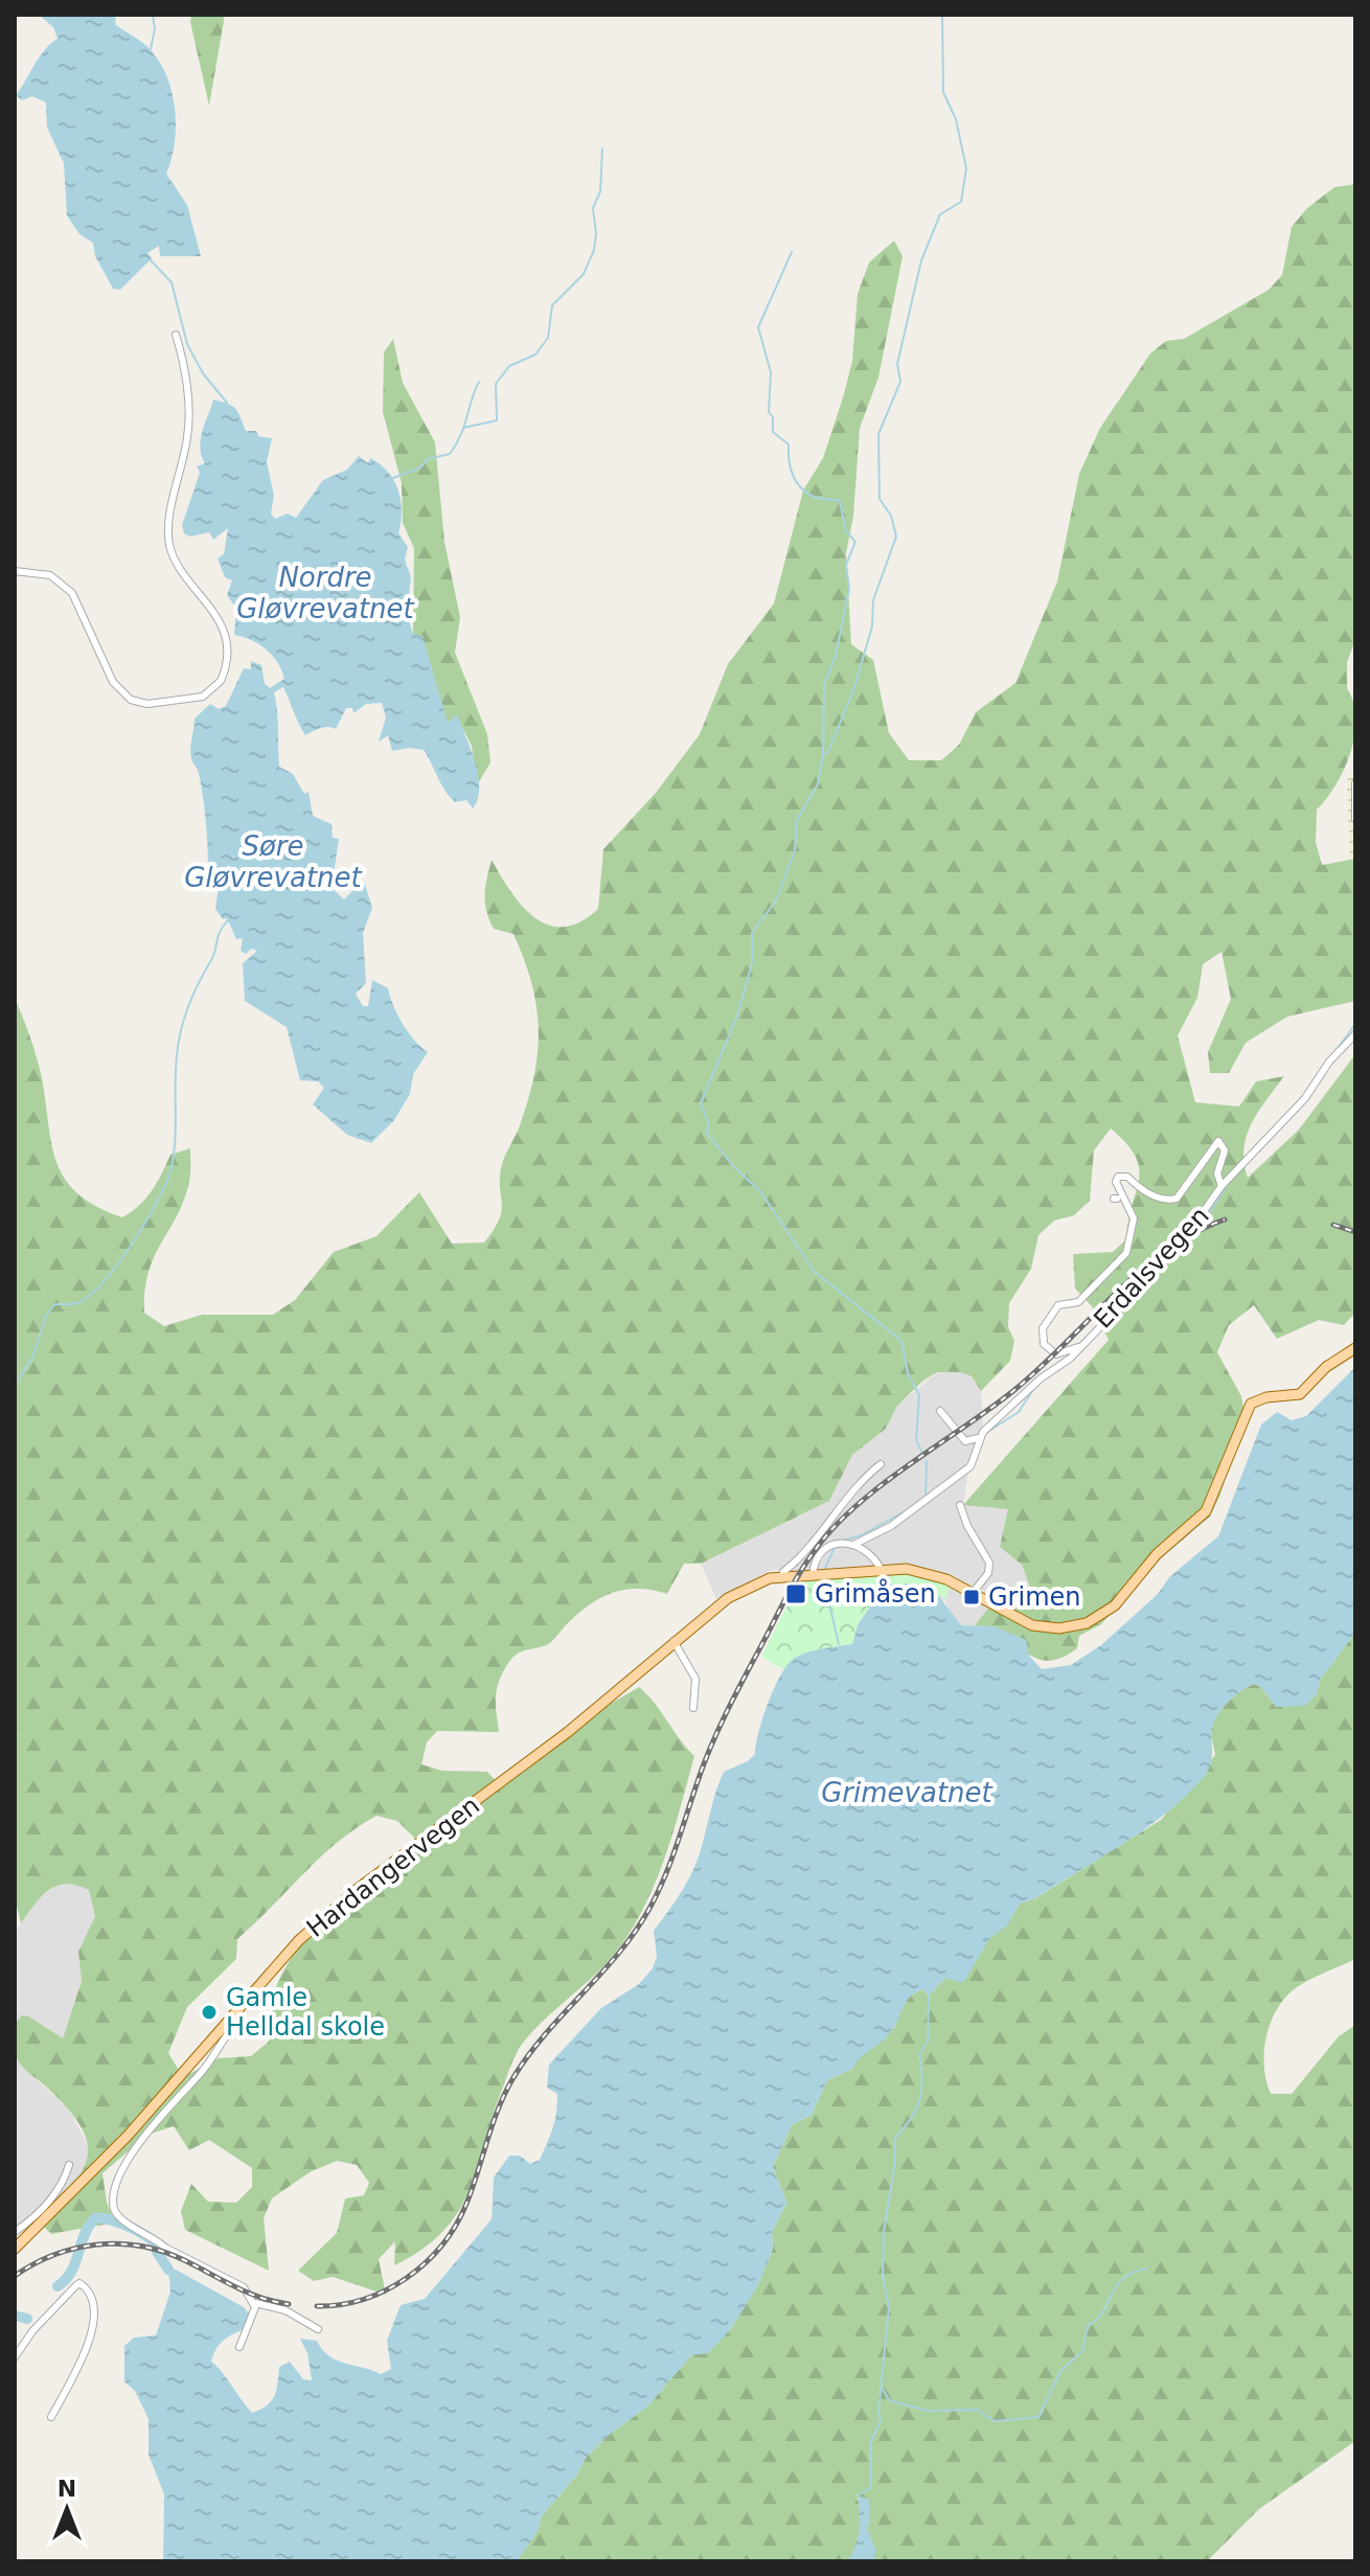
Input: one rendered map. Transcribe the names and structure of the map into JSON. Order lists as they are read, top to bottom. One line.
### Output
{"streets":{"main road":["Hardangervegen"],"street":["Erdalsvegen"]},"crossings":[["Erdalsvegen","Hardangervegen"]],"water":["Nordre Gløvrevatnet","Søre Gløvrevatnet","Grimevatnet"],"places":{"transit":["Grimåsen","Grimen"],"other":["Gamle Helldal skole"]},"north":"top"}
